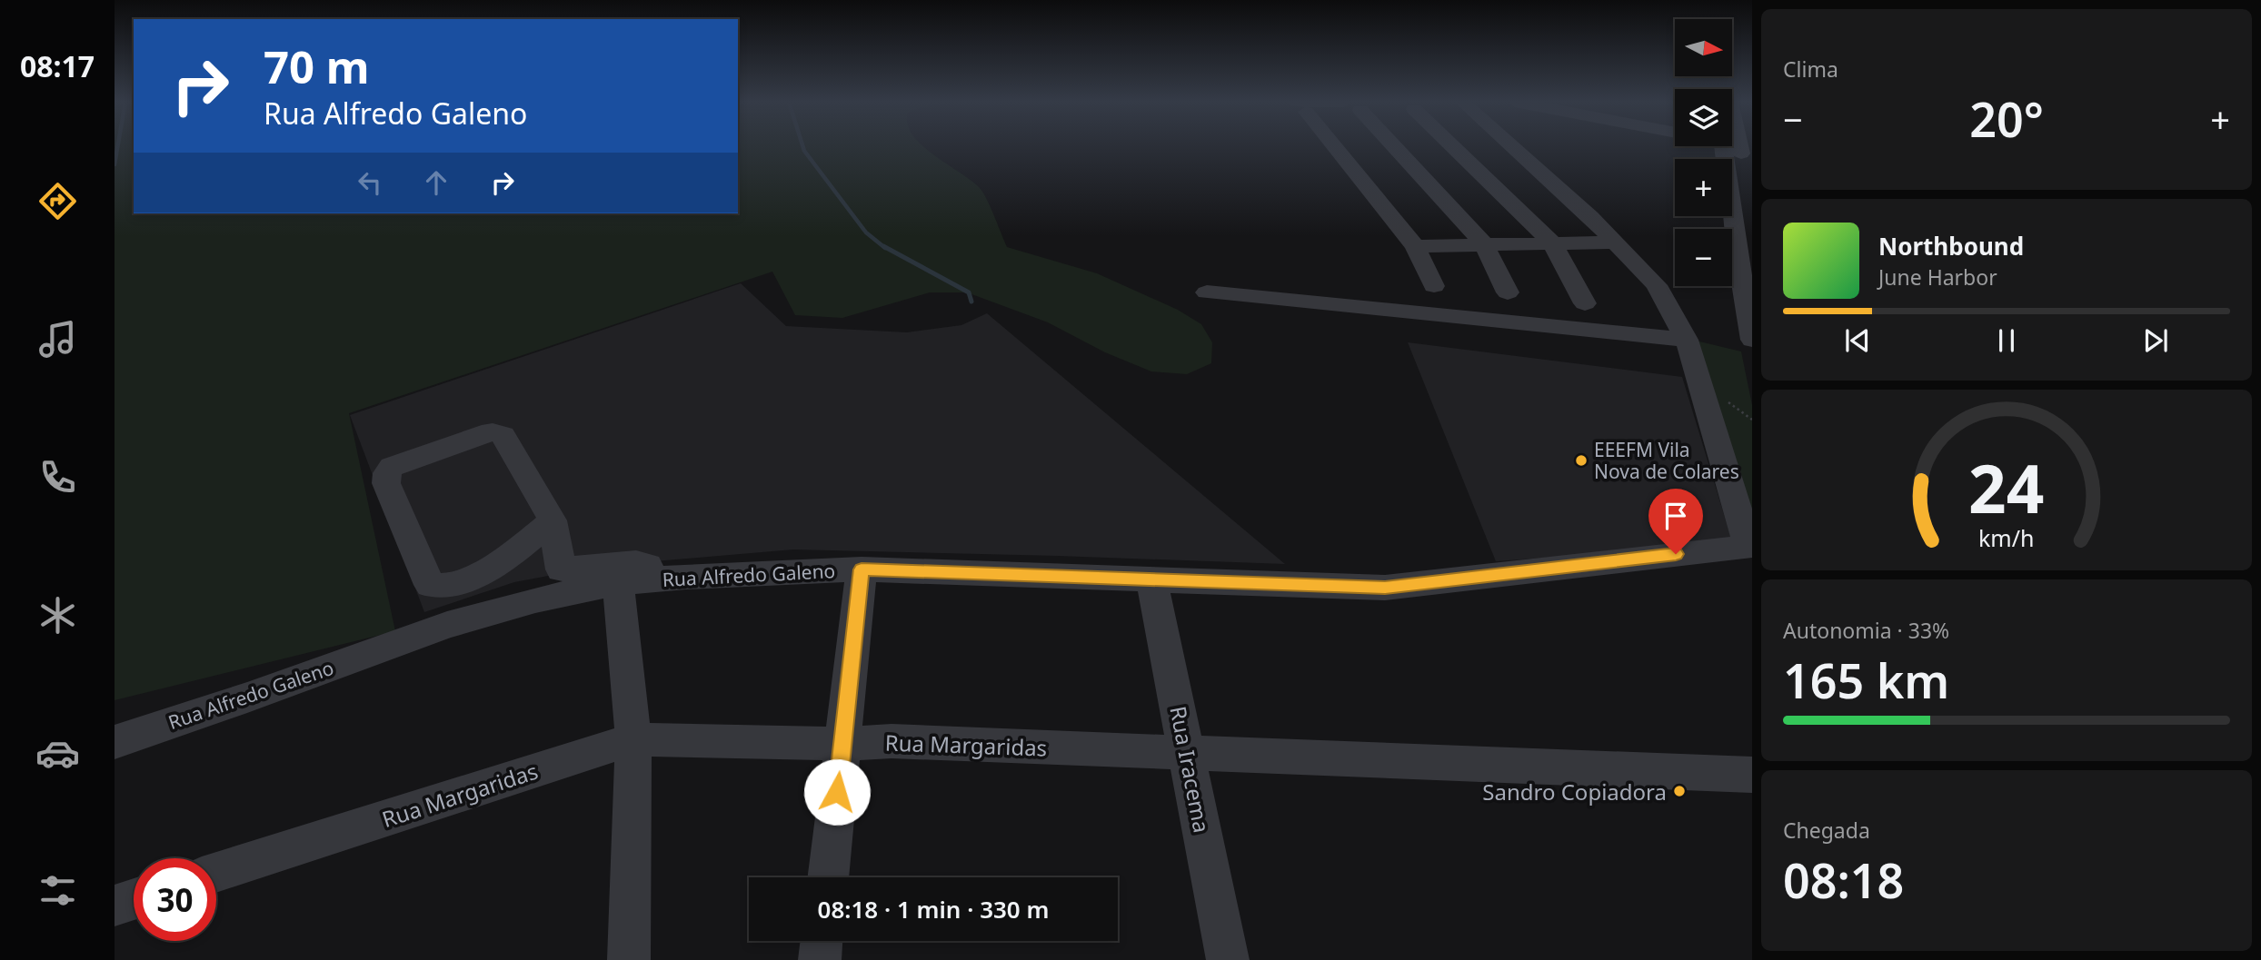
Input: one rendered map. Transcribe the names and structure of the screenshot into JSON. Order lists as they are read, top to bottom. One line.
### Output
{"streets":{"street":["Rua Alfredo Galeno","Rua Margaridas","Rua Iracema"]},"crossings":[["Rua Alfredo Galeno","Rua Iracema"],["Rua Margaridas","Rua Iracema"]],"places":["EEEFM Vila Nova de Colares","Sandro Copiadora"],"north":"right","page":{"tabs":"08:17","tile":["Clima",["Autonomia · 33%","165 km"],["Chegada","08:18"]],"map_buttons":["+","−"],"turn":["70 m","Rua Alfredo Galeno"],"heat":["−","20°","+"],"song":["Northbound","June Harbor"],"limit":"30","trip":"08:18 · 1 min · 330 m","gauge":["24","km/h"]}}
